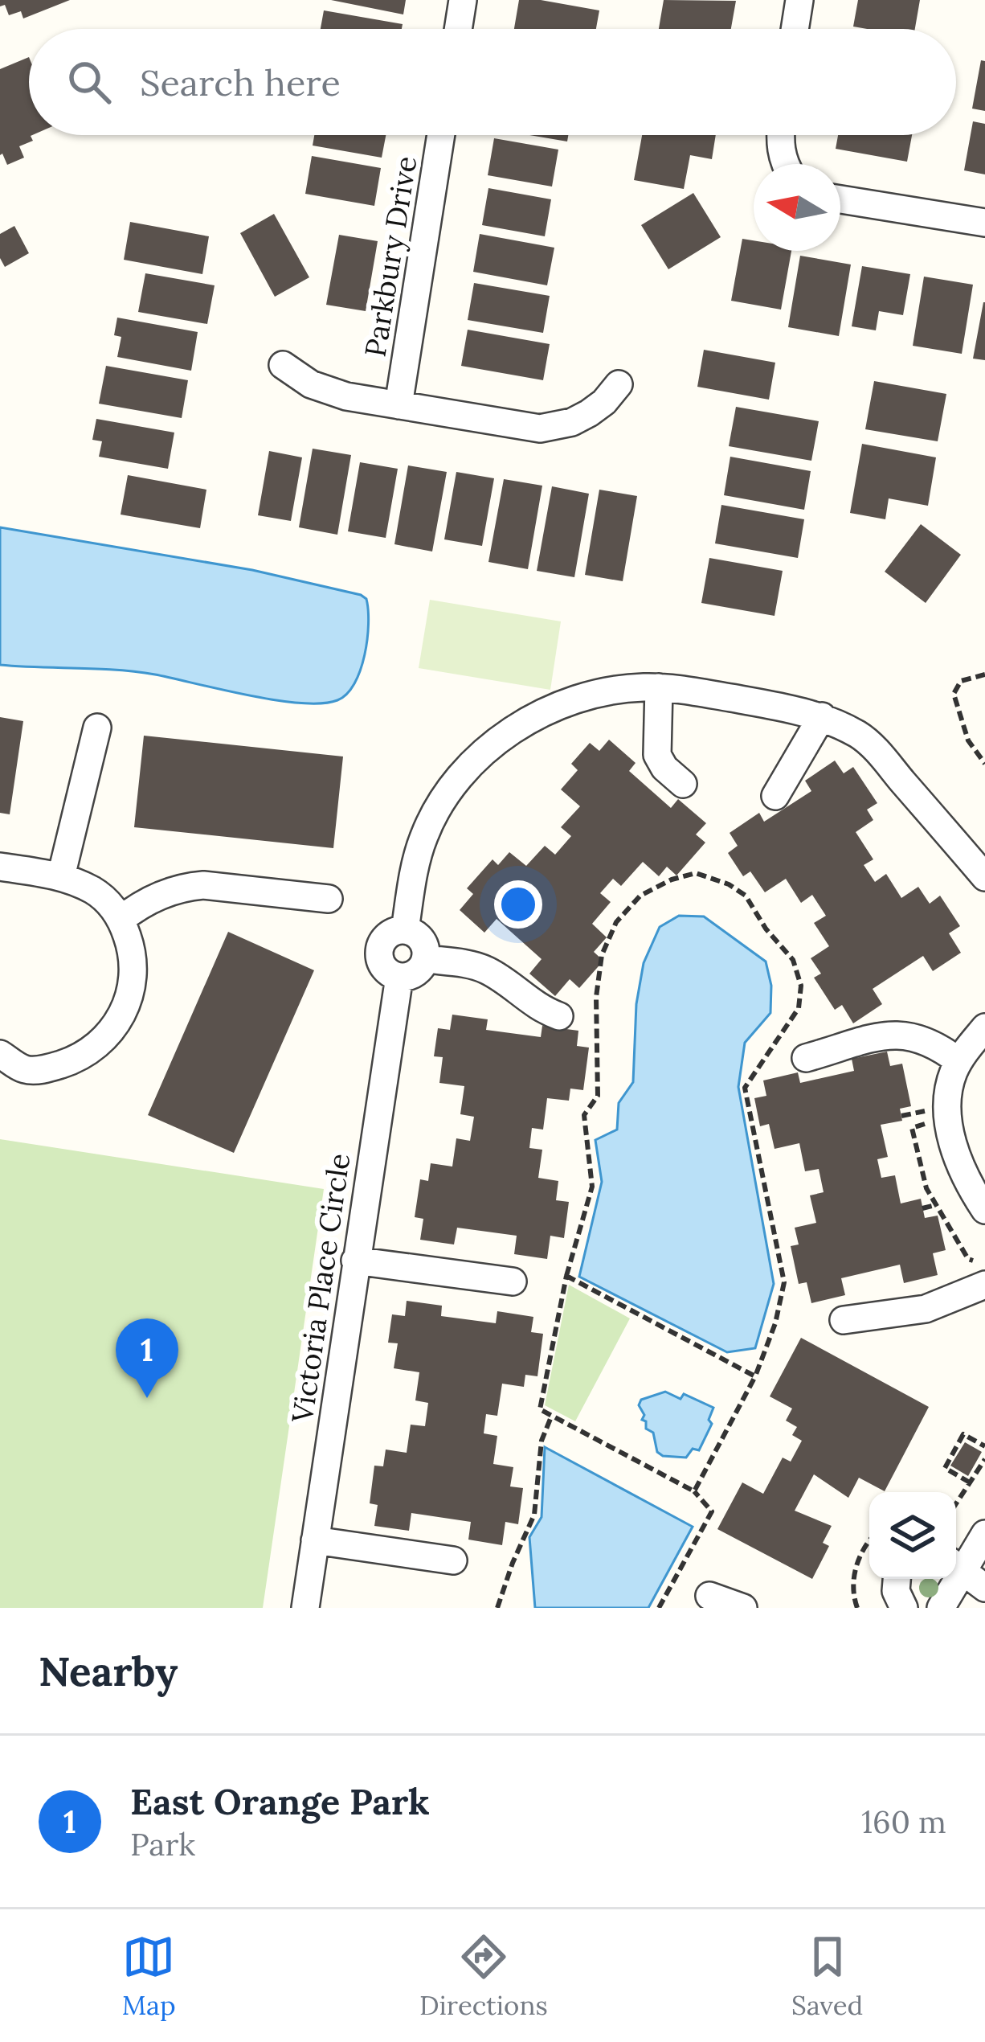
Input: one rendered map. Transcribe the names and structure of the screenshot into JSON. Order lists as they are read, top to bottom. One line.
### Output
{"streets":{"street":["Parkbury Drive","Victoria Place Circle"]},"north":"left","page":{"search":"Search here","pins":"1","heading":"Nearby","list":[{"mark":"1","name":"East Orange Park","note":"Park","value":"160 m"}],"nav":["Map","Directions","Saved"]}}
